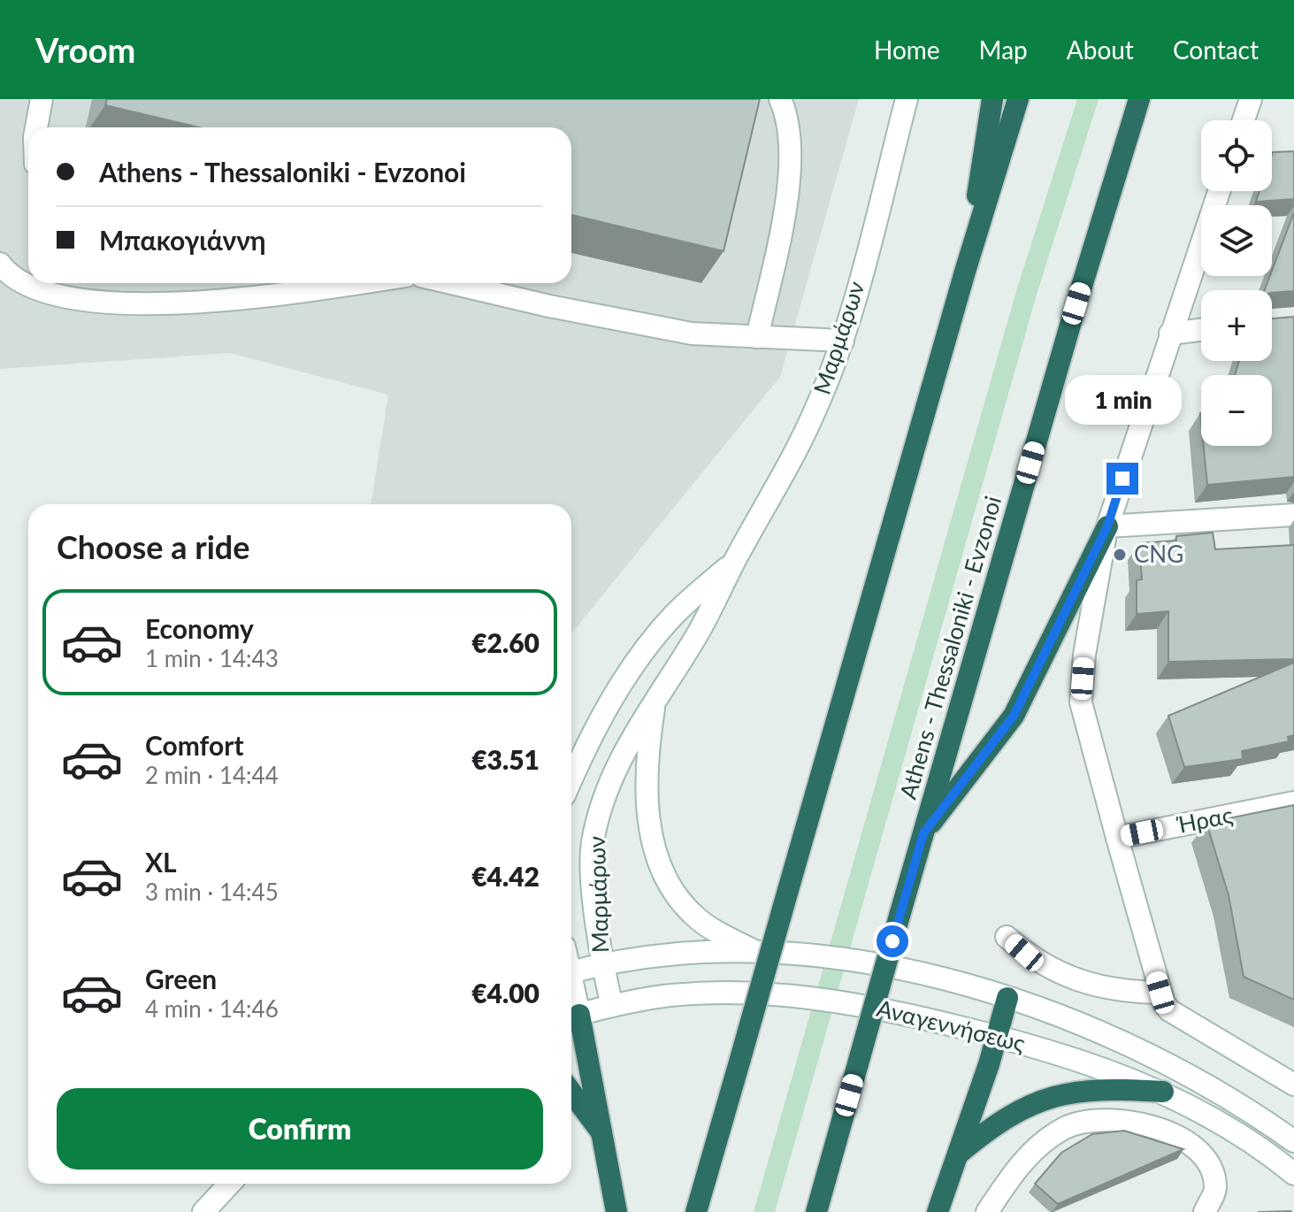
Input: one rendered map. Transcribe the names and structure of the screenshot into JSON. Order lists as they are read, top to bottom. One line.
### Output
{"streets":{"highway":["Athens - Thessaloniki - Evzonoi"],"main road":["Μαρμάρων","Ήρας","Αναγεννήσεως"]},"crossings":[["Μαρμάρων","Αναγεννήσεως"]],"places":["CNG"],"page":{"header":"Vroom","nav":["Home","Map","About","Contact"],"map_buttons":["+","−"],"banner":["Athens - Thessaloniki - Evzonoi","Μπακογιάννη"],"bubble":"1 min","heading":"Choose a ride","list":[{"name":"Economy","note":"1 min · 14:43","value":"€2.60"},{"name":"Comfort","note":"2 min · 14:44","value":"€3.51"},{"name":"XL","note":"3 min · 14:45","value":"€4.42"},{"name":"Green","note":"4 min · 14:46","value":"€4.00"}],"buttons":"Confirm"}}
